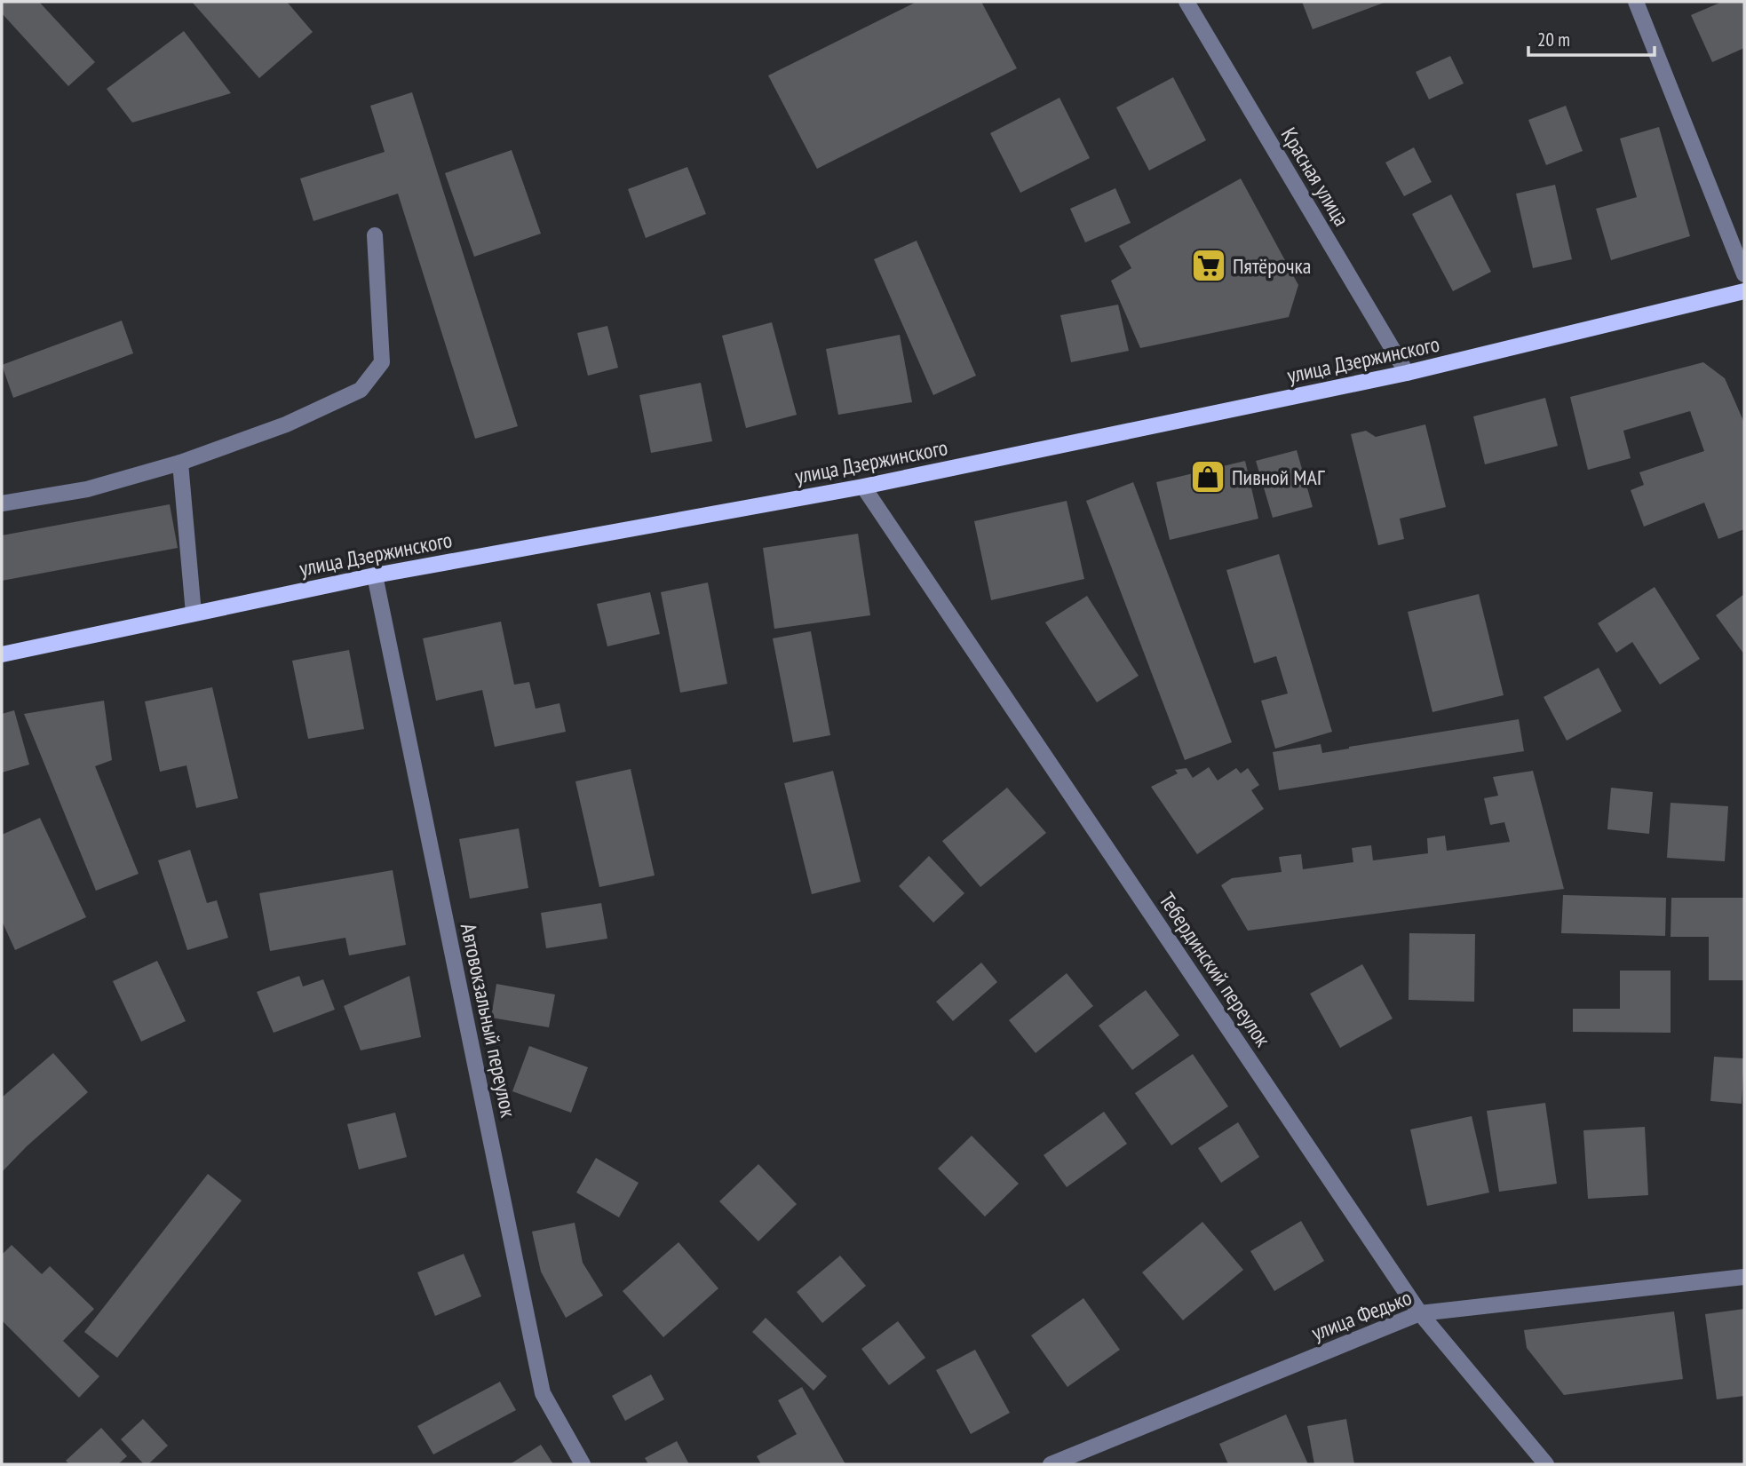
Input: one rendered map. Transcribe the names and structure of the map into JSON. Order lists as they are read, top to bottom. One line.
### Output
{"streets":{"main road":["улица Дзержинского"],"street":["Красная улица","Тебердинский переулок","Автовокзальный переулок","улица Федько"]},"crossings":[["Красная улица","улица Дзержинского"],["улица Дзержинского","Тебердинский переулок"],["улица Дзержинского","Автовокзальный переулок"],["Тебердинский переулок","улица Федько"]],"places":{"supermarket":["Пятёрочка"],"shop":["Пивной МАГ"]},"scale_bar":"20 m"}
